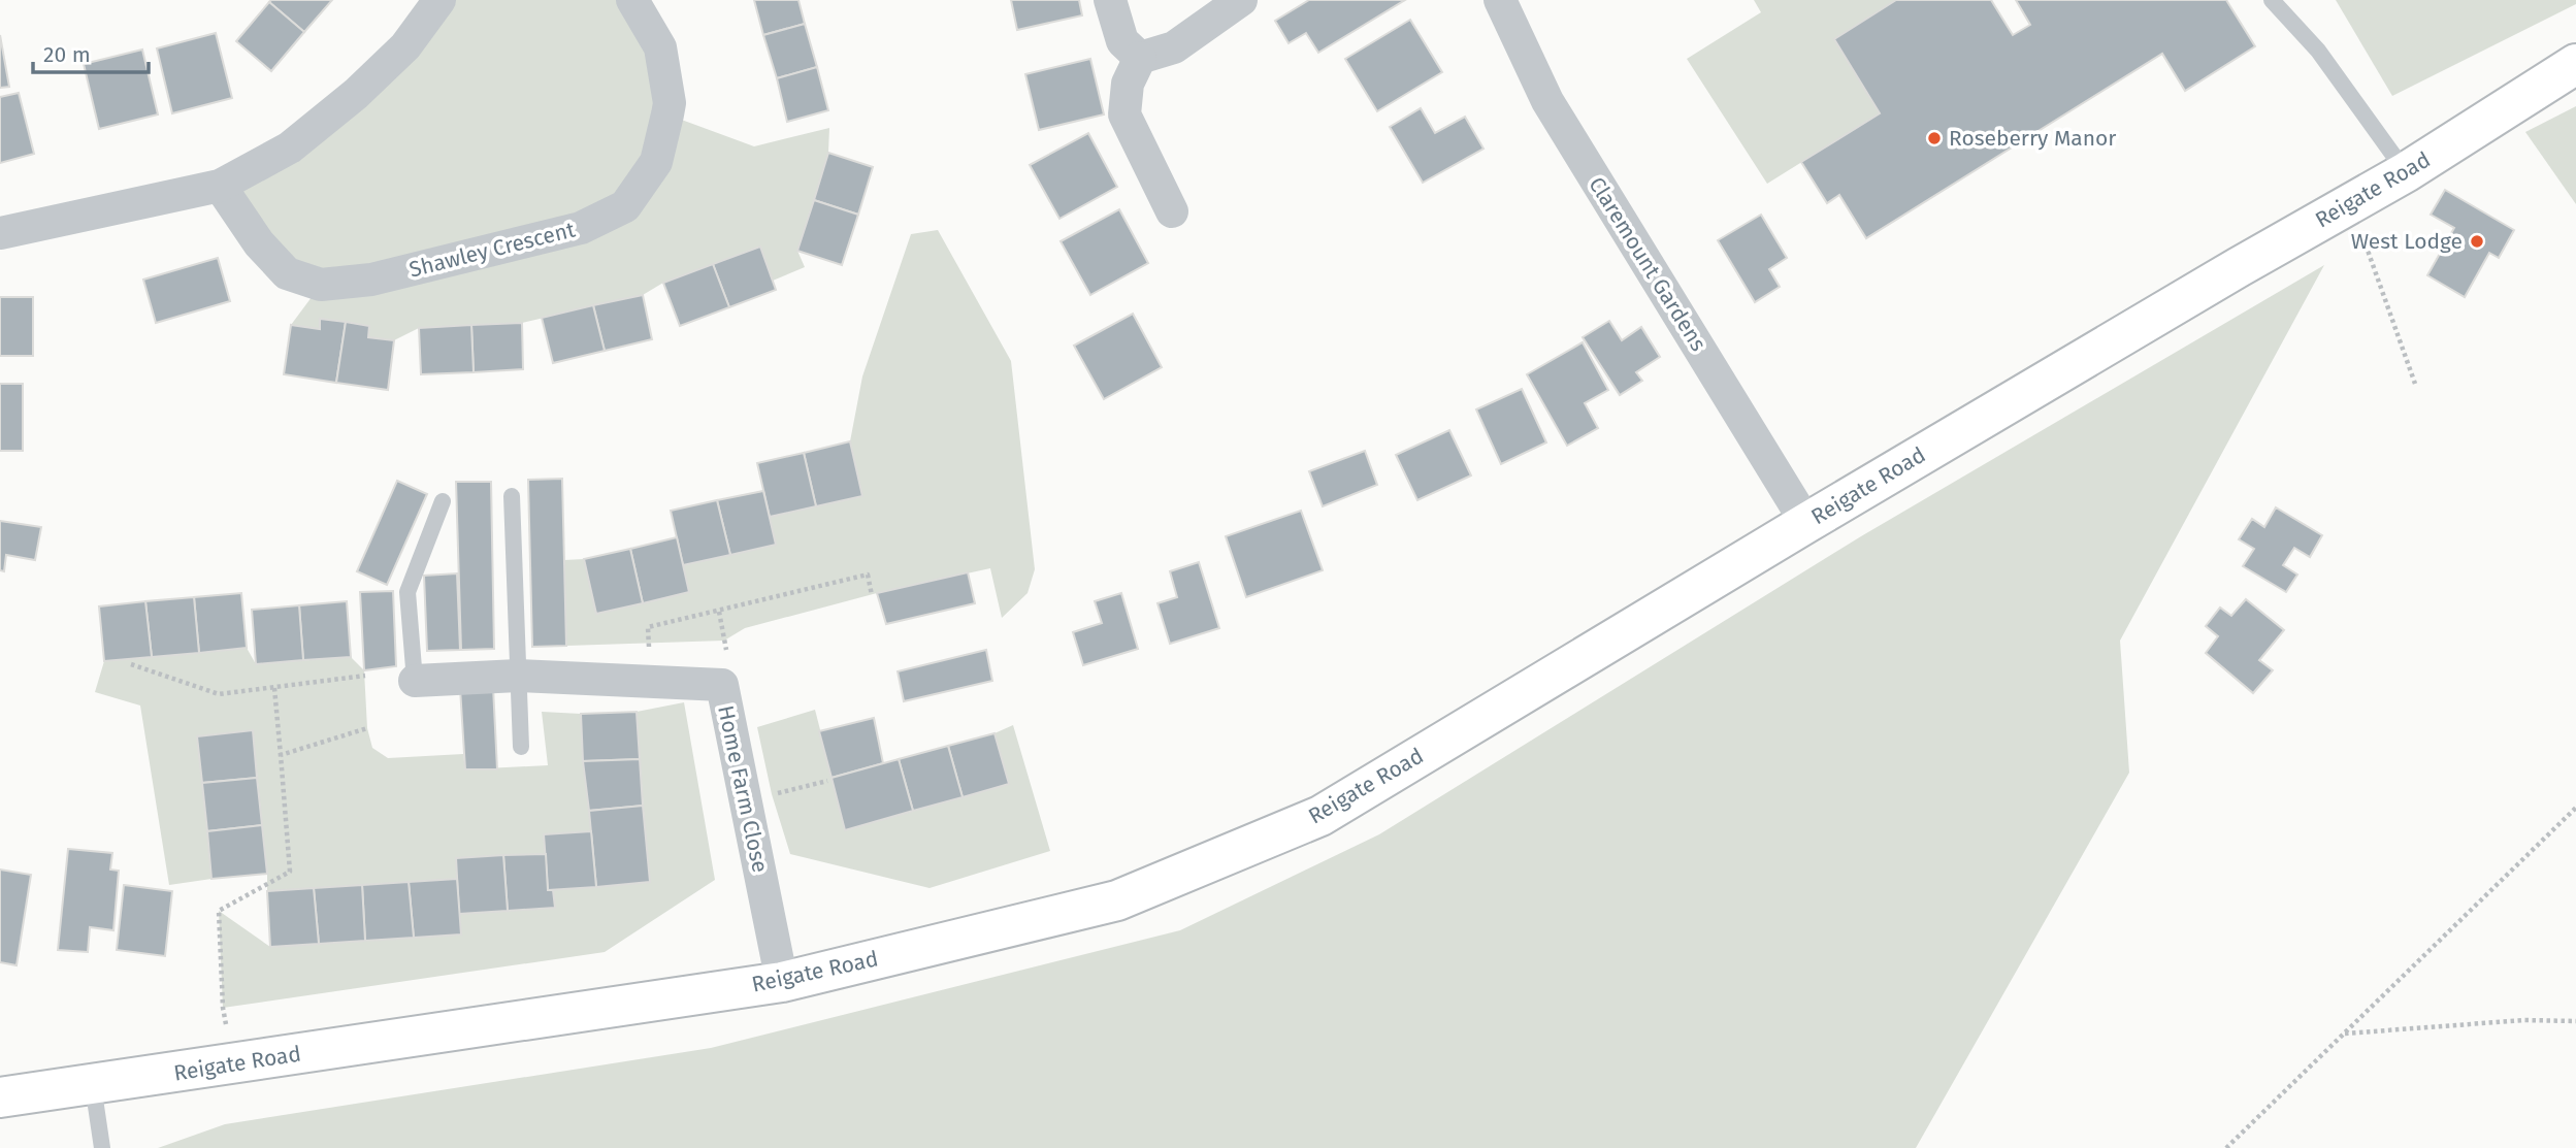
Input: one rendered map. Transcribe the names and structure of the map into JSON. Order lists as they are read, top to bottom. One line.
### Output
{"streets":{"highway":["Reigate Road"],"street":["Shawley Crescent","Claremount Gardens","Home Farm Close"]},"crossings":[["Reigate Road","Claremount Gardens"],["Reigate Road","Home Farm Close"]],"places":["Roseberry Manor","West Lodge"],"scale_bar":"20 m"}
